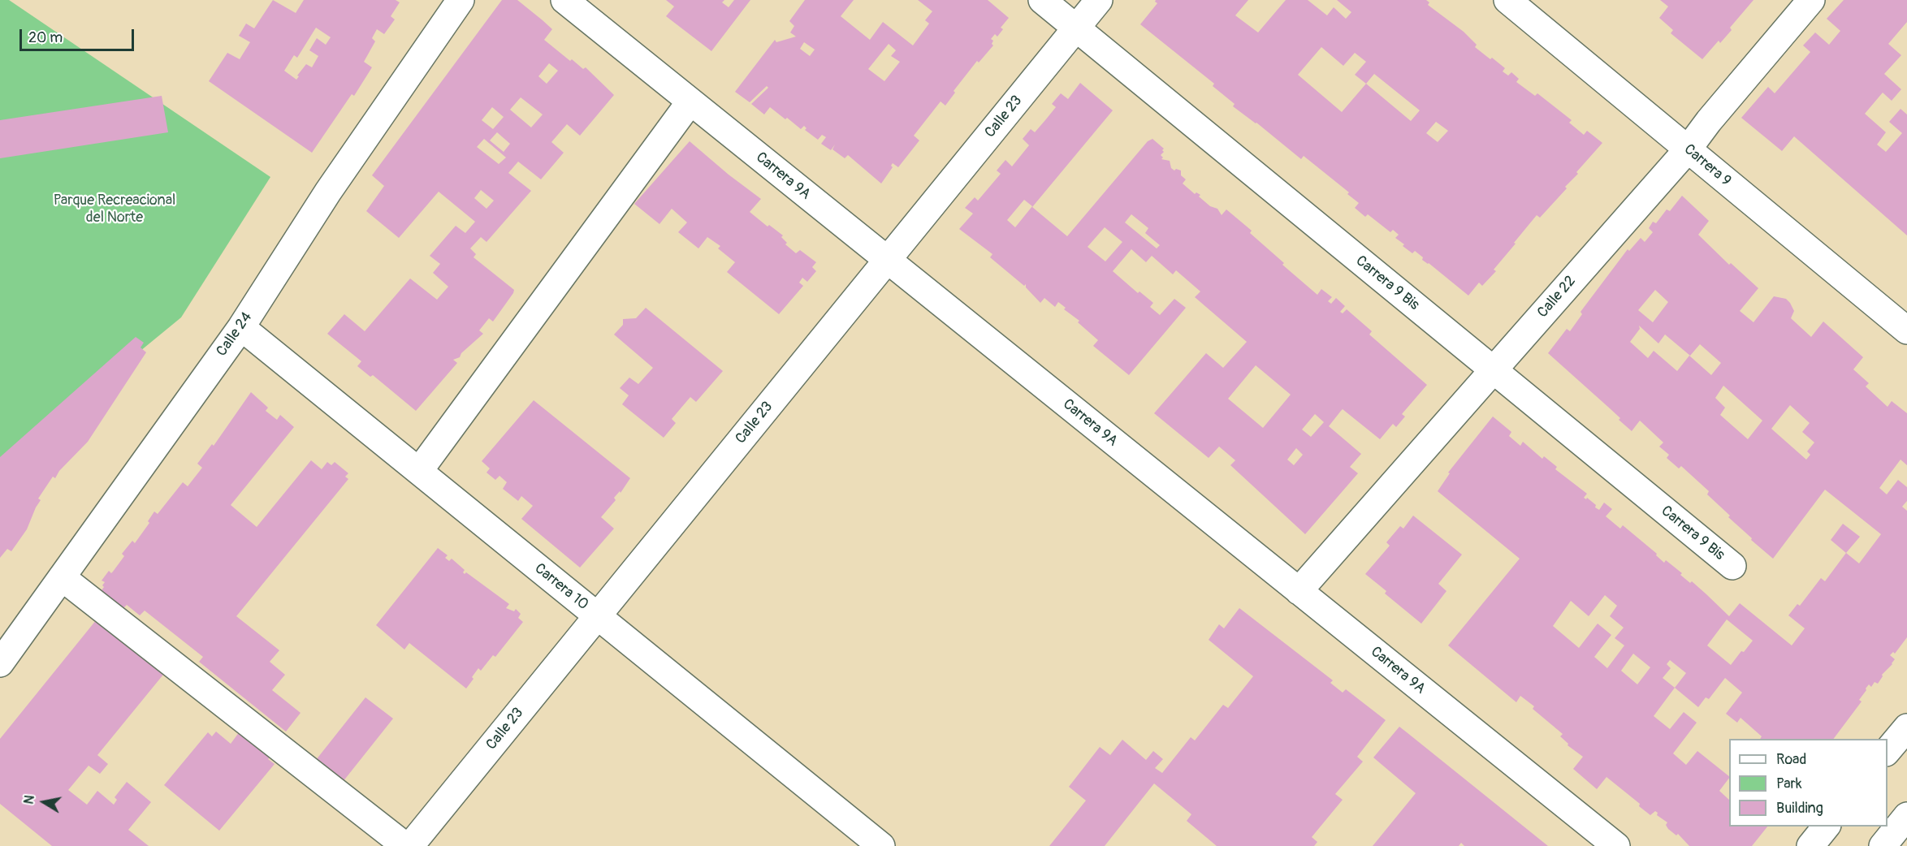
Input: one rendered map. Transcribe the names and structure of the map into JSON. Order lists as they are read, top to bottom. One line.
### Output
{"streets":{"street":["Calle 23","Carrera 9","Carrera 9A","Carrera 9 Bis","Calle 22","Calle 24","Carrera 10"]},"crossings":[["Calle 23","Carrera 9A"],["Calle 23","Carrera 9 Bis"],["Calle 23","Carrera 10"],["Carrera 9","Calle 22"],["Carrera 9A","Calle 22"],["Carrera 9 Bis","Calle 22"],["Calle 24","Carrera 10"]],"parks":["Parque Recreacional del Norte"],"legend":["Road","Park","Building"],"scale_bar":"20 m","north":"left"}
